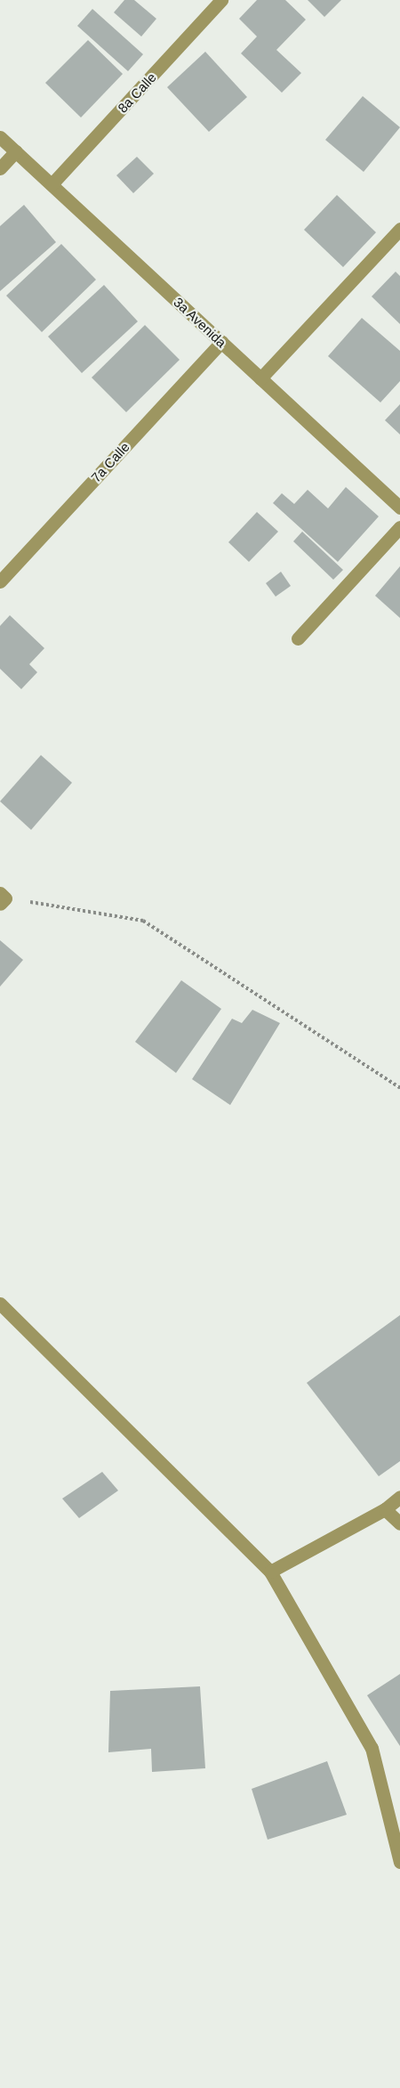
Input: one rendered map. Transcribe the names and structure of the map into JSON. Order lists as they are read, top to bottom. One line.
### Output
{"streets":{"street":["8a Calle","3a Avenida","7a Calle"]},"crossings":[["8a Calle","3a Avenida"],["3a Avenida","7a Calle"]]}
